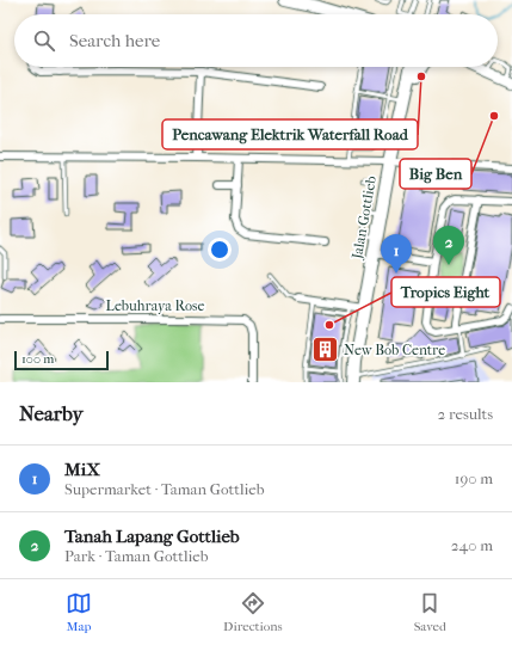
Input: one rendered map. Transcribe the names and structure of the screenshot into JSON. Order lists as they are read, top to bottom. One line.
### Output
{"streets":{"main road":["Jalan Gottlieb"],"street":["Lebuhraya Rose"]},"places":{"other":["Pencawang Elektrik Waterfall Road","Big Ben","Tropics Eight"],"building":["New Bob Centre"]},"scale_bar":"100 m","page":{"search":"Search here","pins":["2","1"],"scale":"100 m","heading":["Nearby","2 results"],"list":[{"mark":"1","name":"MiX","note":"Supermarket · Taman Gottlieb","value":"190 m"},{"mark":"2","name":"Tanah Lapang Gottlieb","note":"Park · Taman Gottlieb","value":"240 m"}],"nav":["Map","Directions","Saved"]}}
